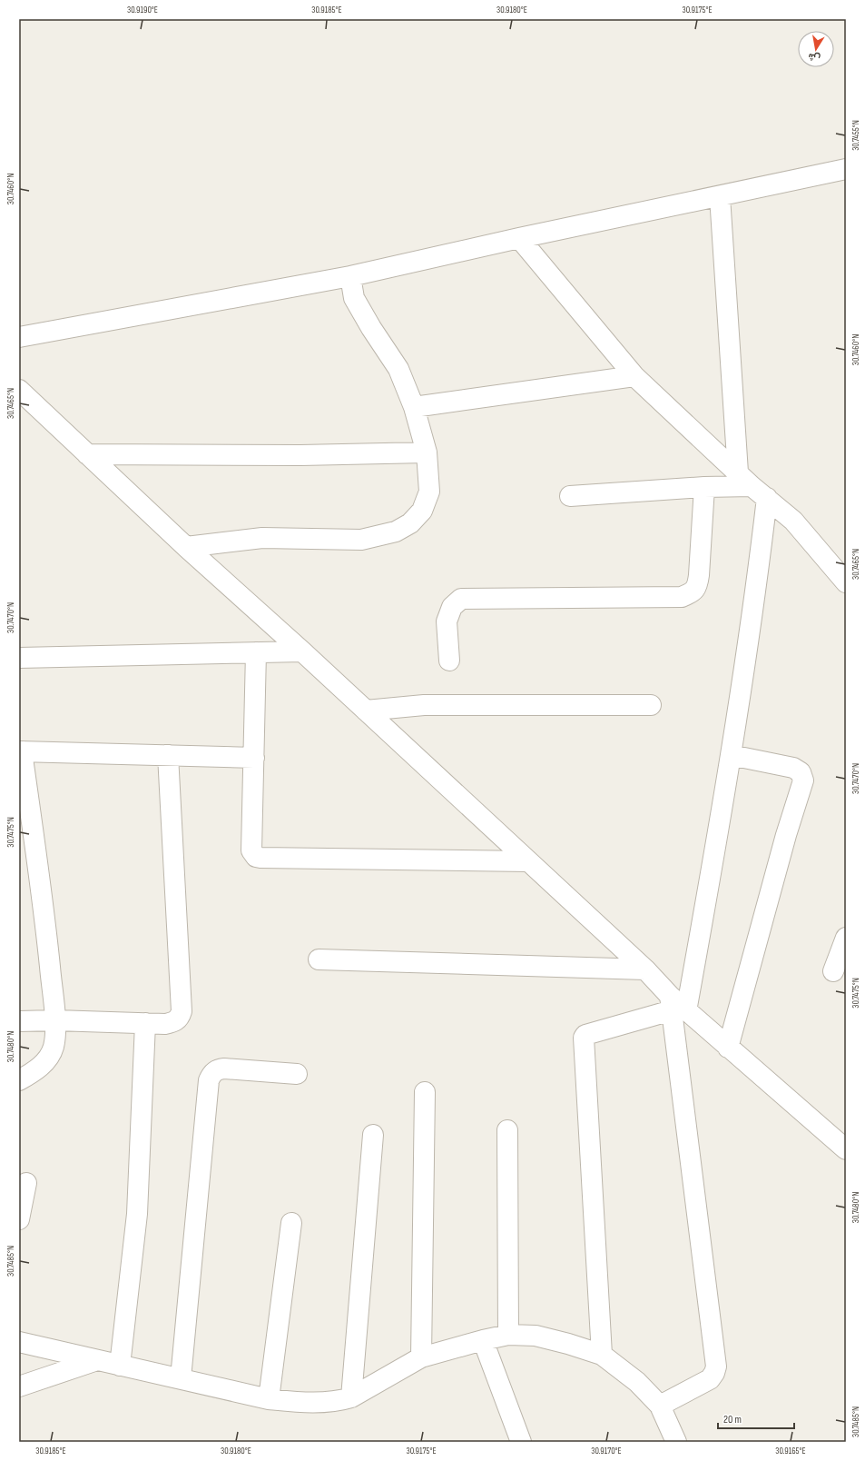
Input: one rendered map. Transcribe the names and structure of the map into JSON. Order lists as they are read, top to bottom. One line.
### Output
{"scale_bar":"20 m","north":"bottom","coordinates":["30.9190°E","30.9185°E","30.9180°E","30.9175°E","30.7455°N","30.7460°N","30.7465°N","30.7470°N","30.7475°N","30.7480°N","30.7485°N","30.9170°E","30.9165°E"]}
